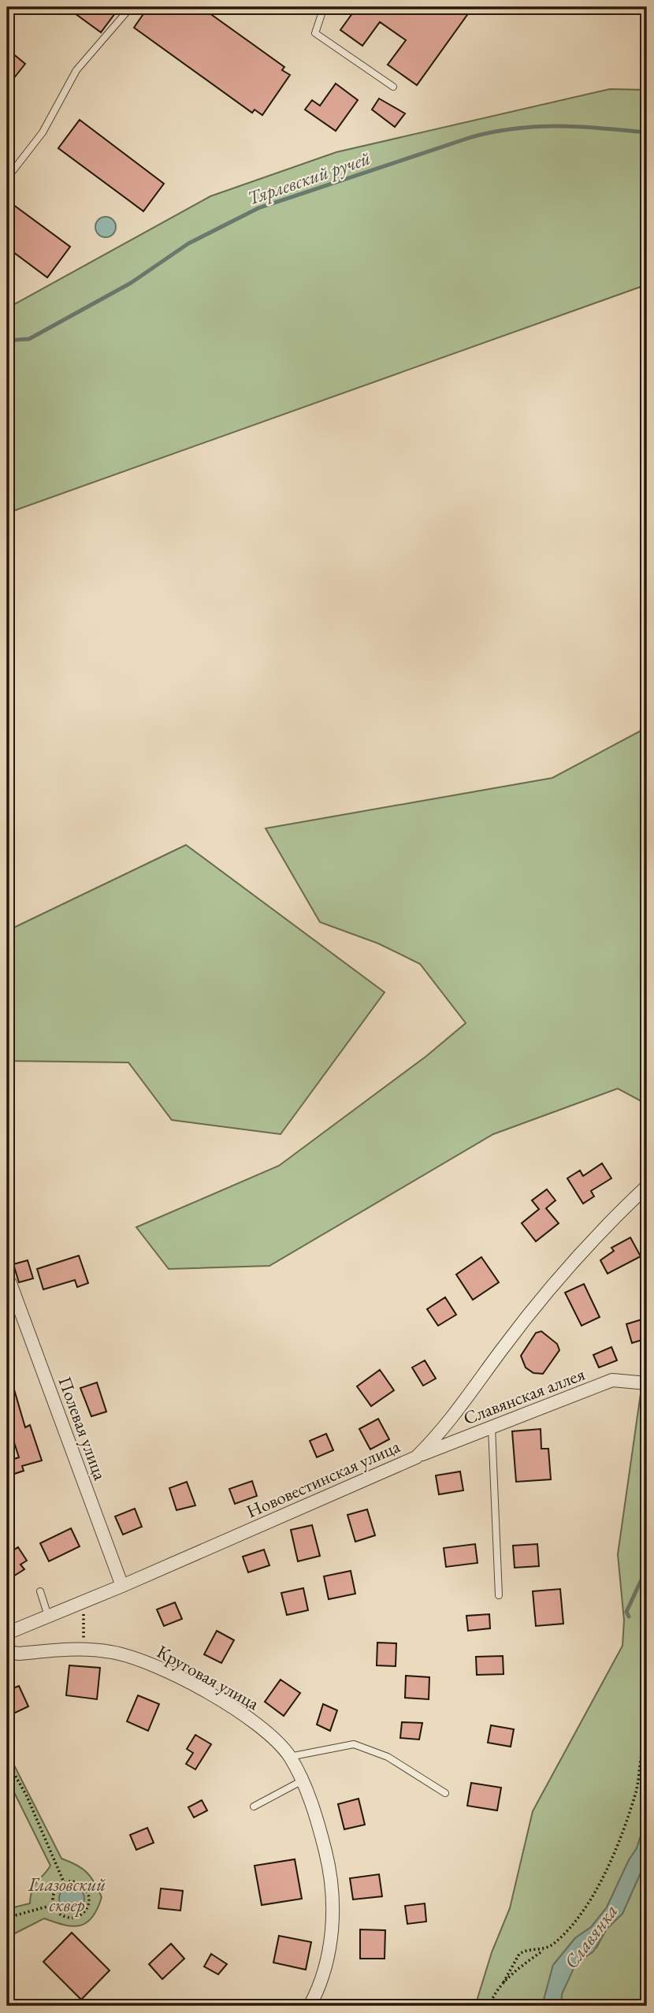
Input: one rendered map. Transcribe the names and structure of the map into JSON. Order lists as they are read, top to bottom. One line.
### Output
{"streets":{"street":["Славянская аллея","Полевая улица","Нововестинская улица","Круговая улица"]},"crossings":[["Славянская аллея","Нововестинская улица"],["Полевая улица","Нововестинская улица"]],"water":["Тярлевский ручей","Славянка"],"parks":["Глазовский сквер"]}
